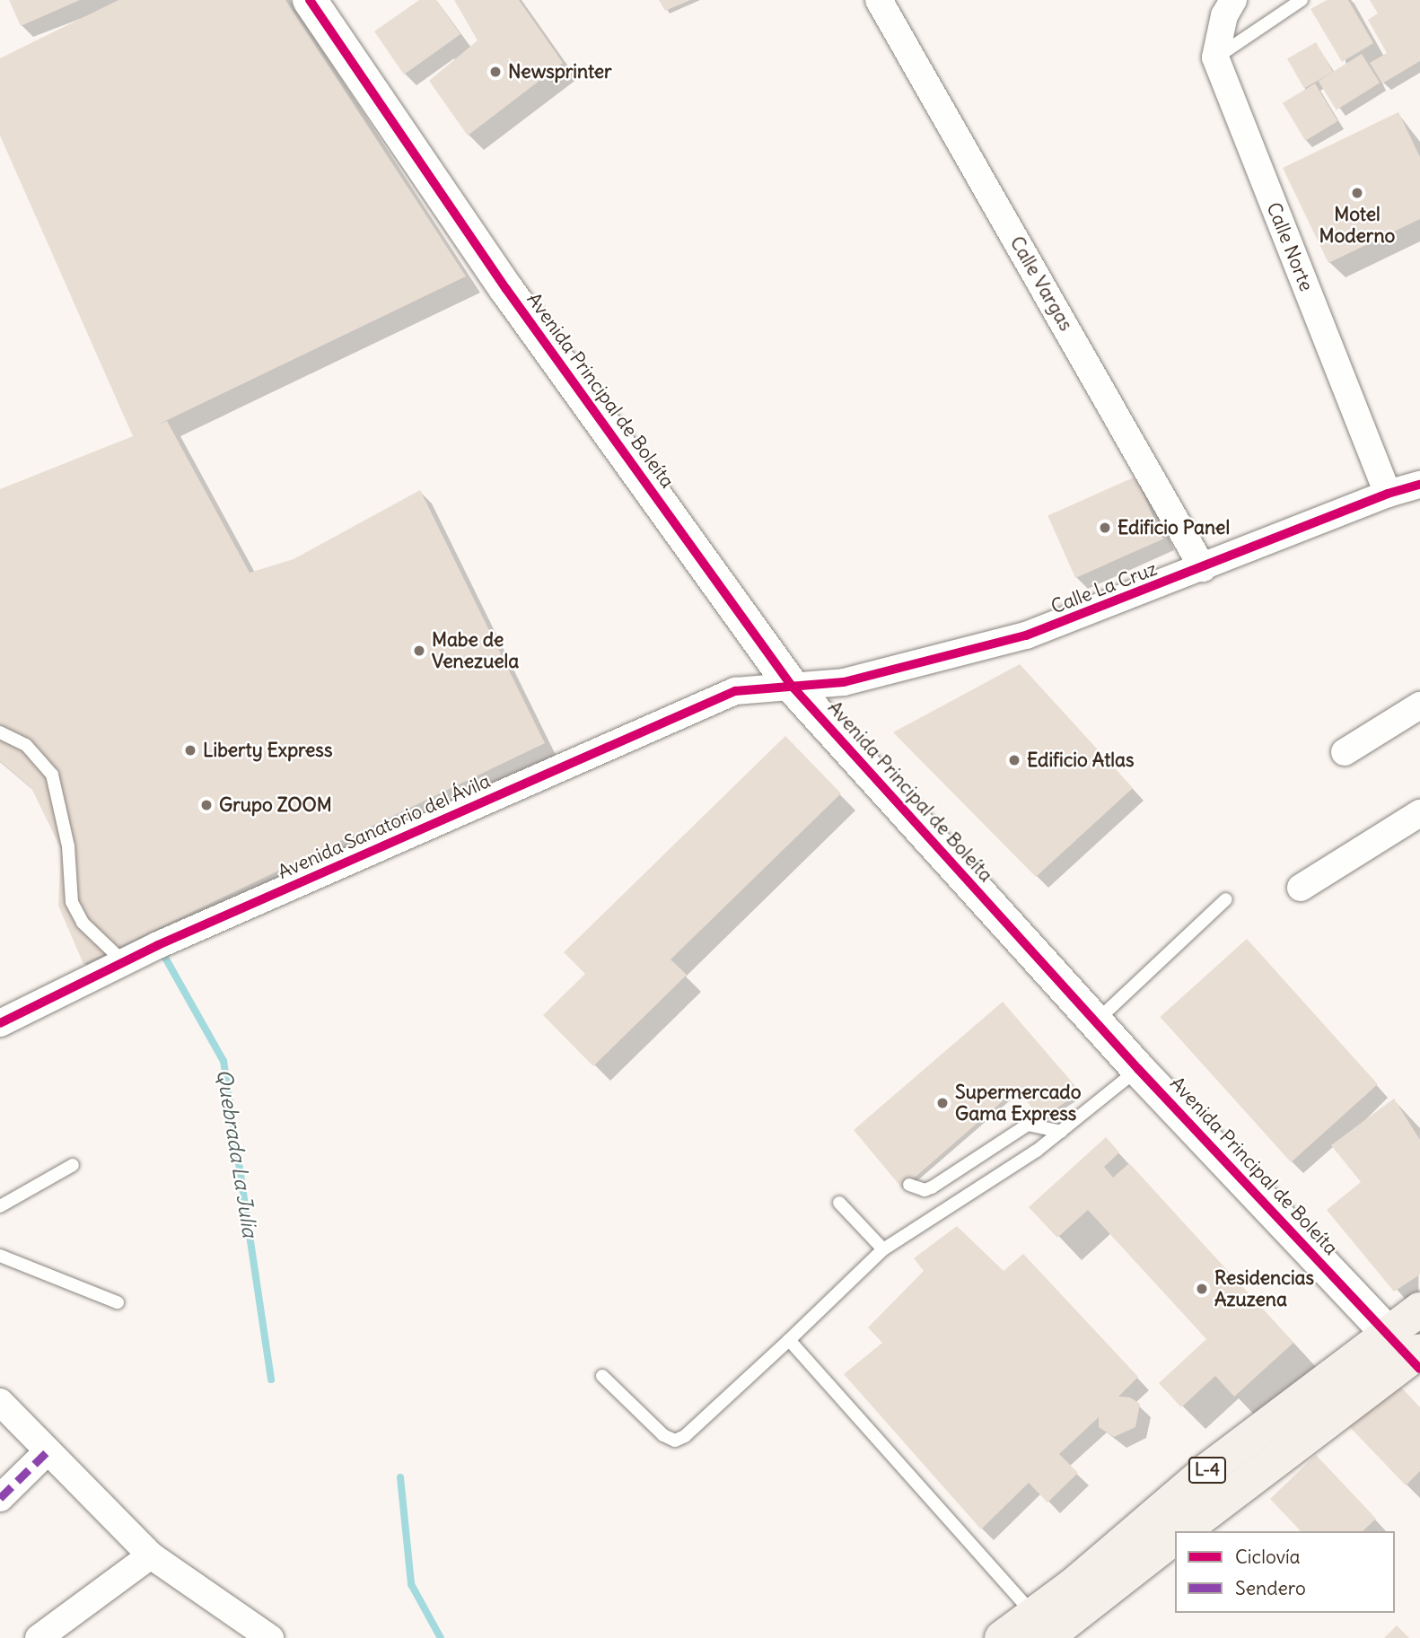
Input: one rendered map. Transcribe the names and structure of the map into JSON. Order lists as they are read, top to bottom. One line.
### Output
{"streets":{"main road":["L-4"],"street":["Calle Norte","Calle Vargas","Avenida Principal de Boleíta","Calle La Cruz","Avenida Sanatorio del Ávila"]},"crossings":[["Calle Norte","Calle La Cruz"],["Calle Vargas","Calle La Cruz"],["Avenida Principal de Boleíta","Calle La Cruz"],["Avenida Principal de Boleíta","Avenida Sanatorio del Ávila"],["Avenida Principal de Boleíta","L-4"],["Calle La Cruz","Avenida Sanatorio del Ávila"]],"water":["Quebrada La Julia"],"places":["Newsprinter","Motel Moderno","Edificio Panel","Mabe de Venezuela","Liberty Express","Edificio Atlas","Grupo ZOOM","Supermercado Gama Express","Residencias Azuzena"],"legend":["Ciclovía","Sendero"]}
